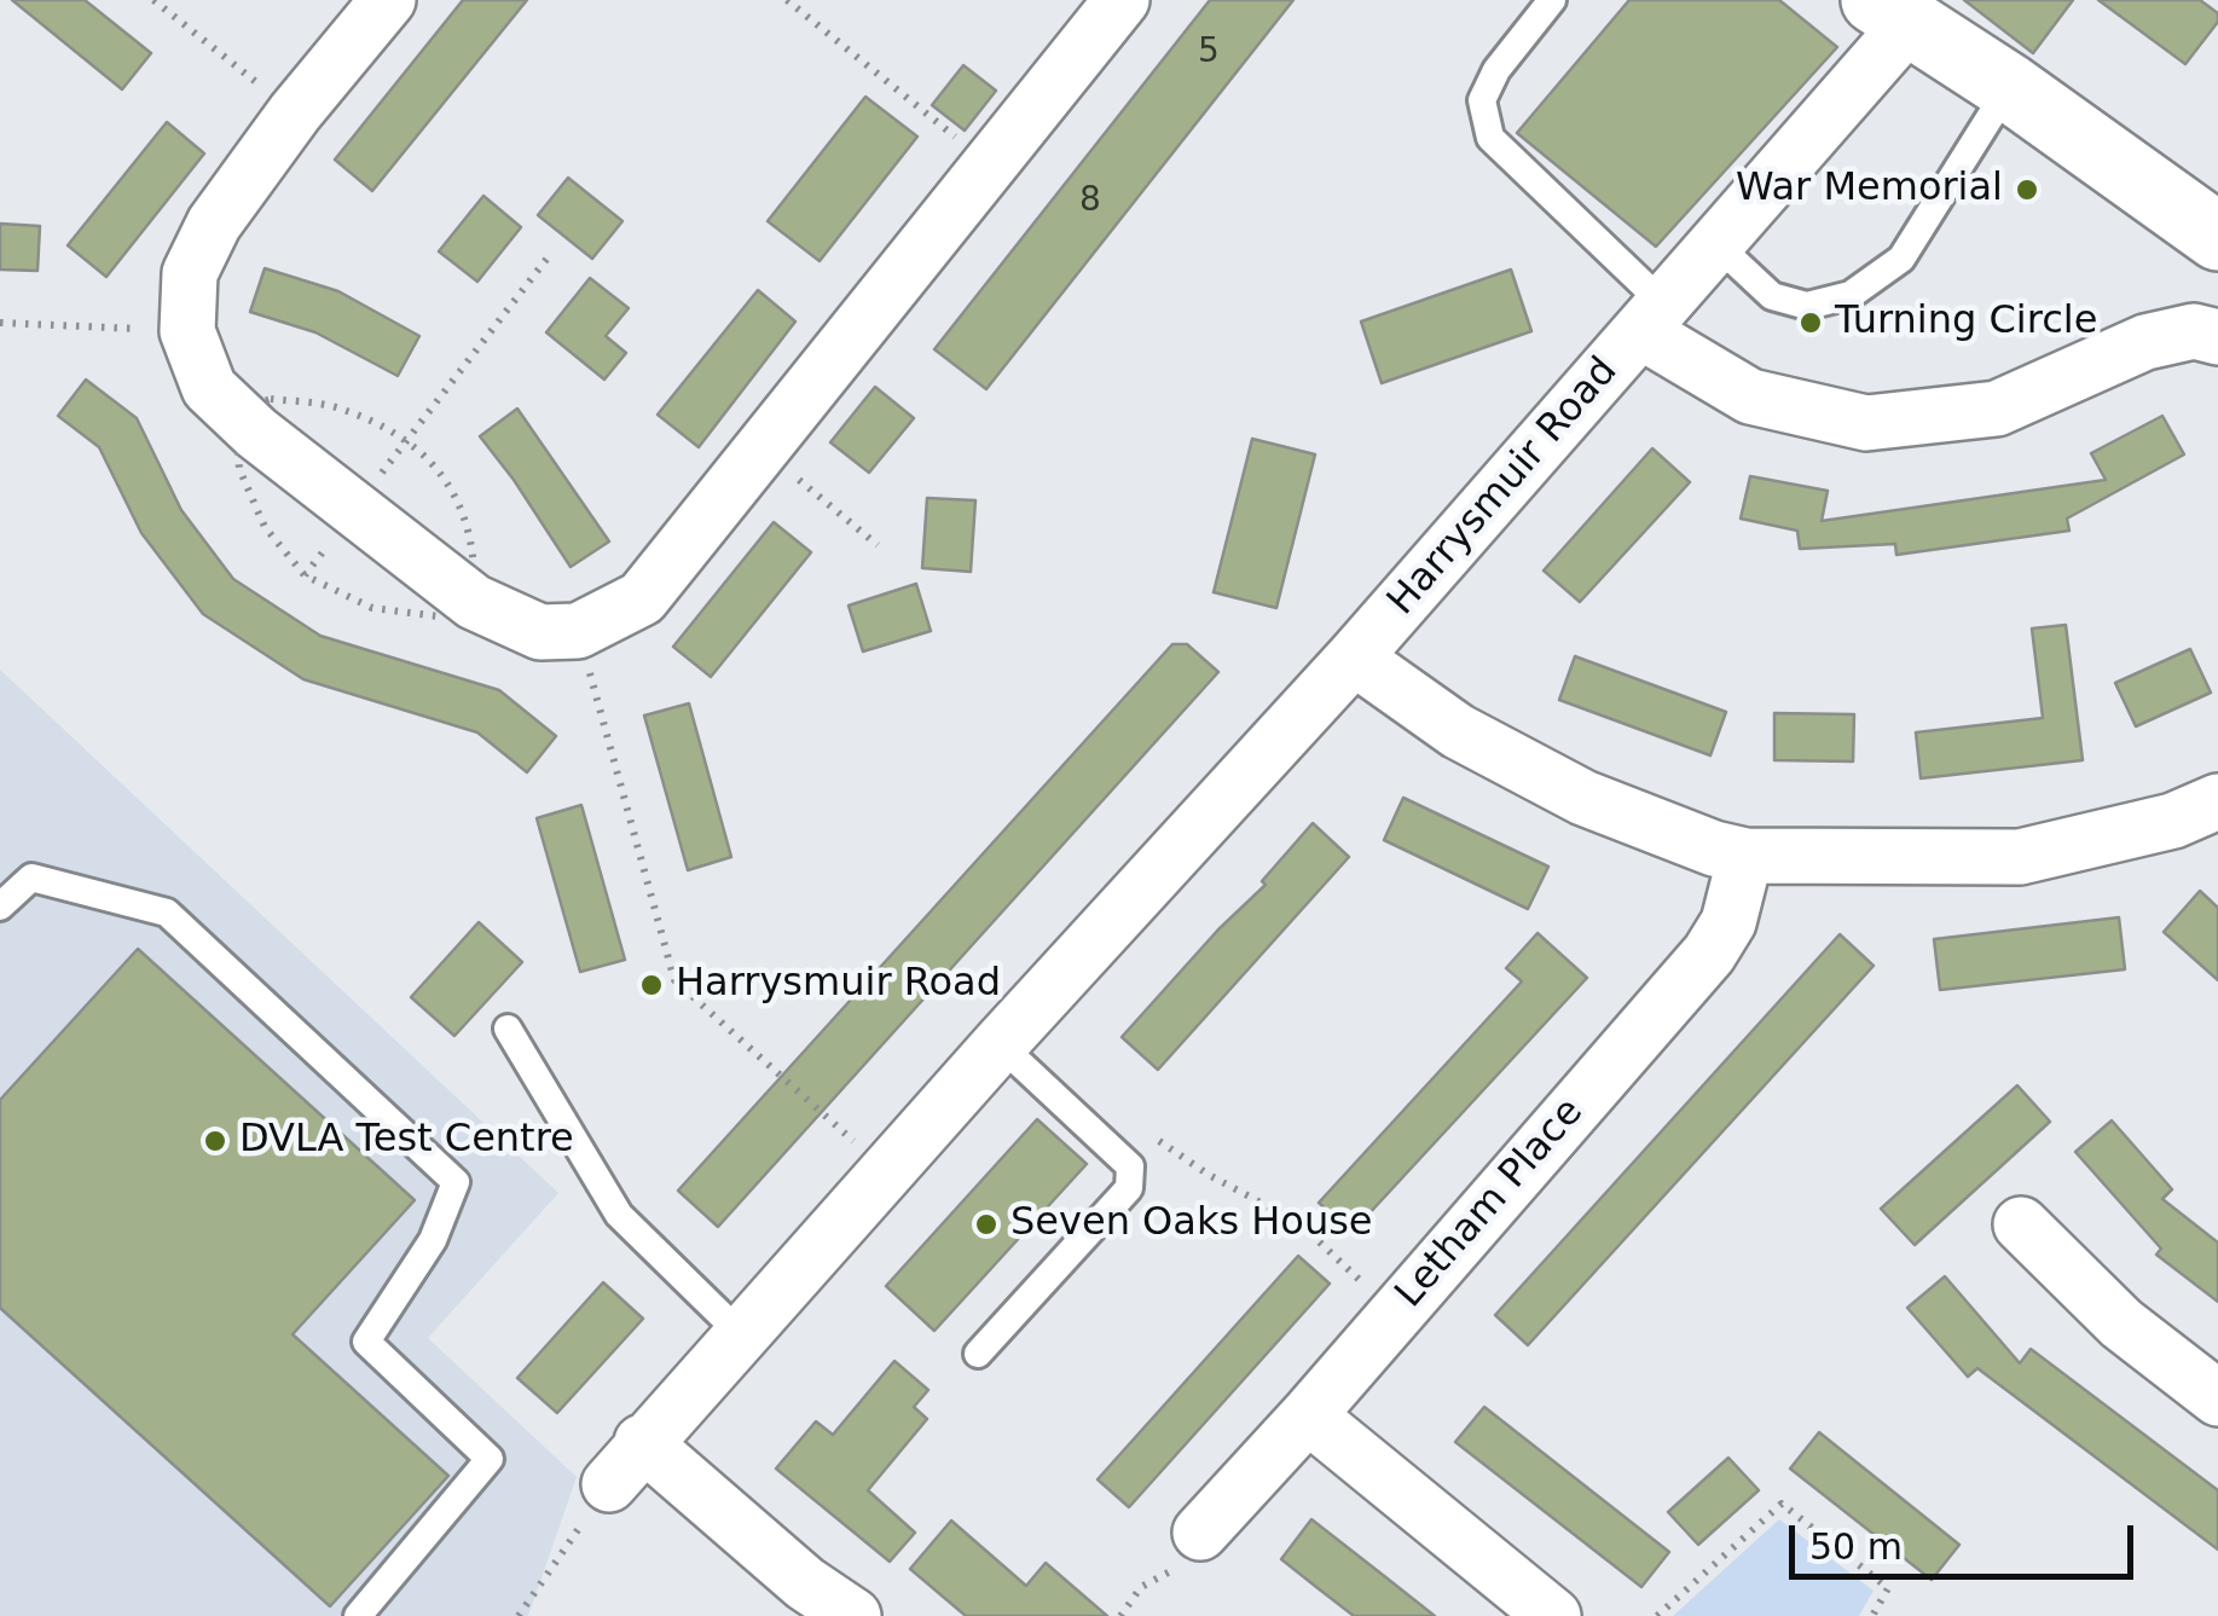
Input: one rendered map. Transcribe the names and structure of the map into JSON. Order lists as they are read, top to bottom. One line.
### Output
{"streets":{"street":["Harrysmuir Road","Letham Place"]},"places":["War Memorial","Turning Circle","Harrysmuir Road","DVLA Test Centre","Seven Oaks House"],"house_numbers":["5","8"],"scale_bar":"50 m"}
